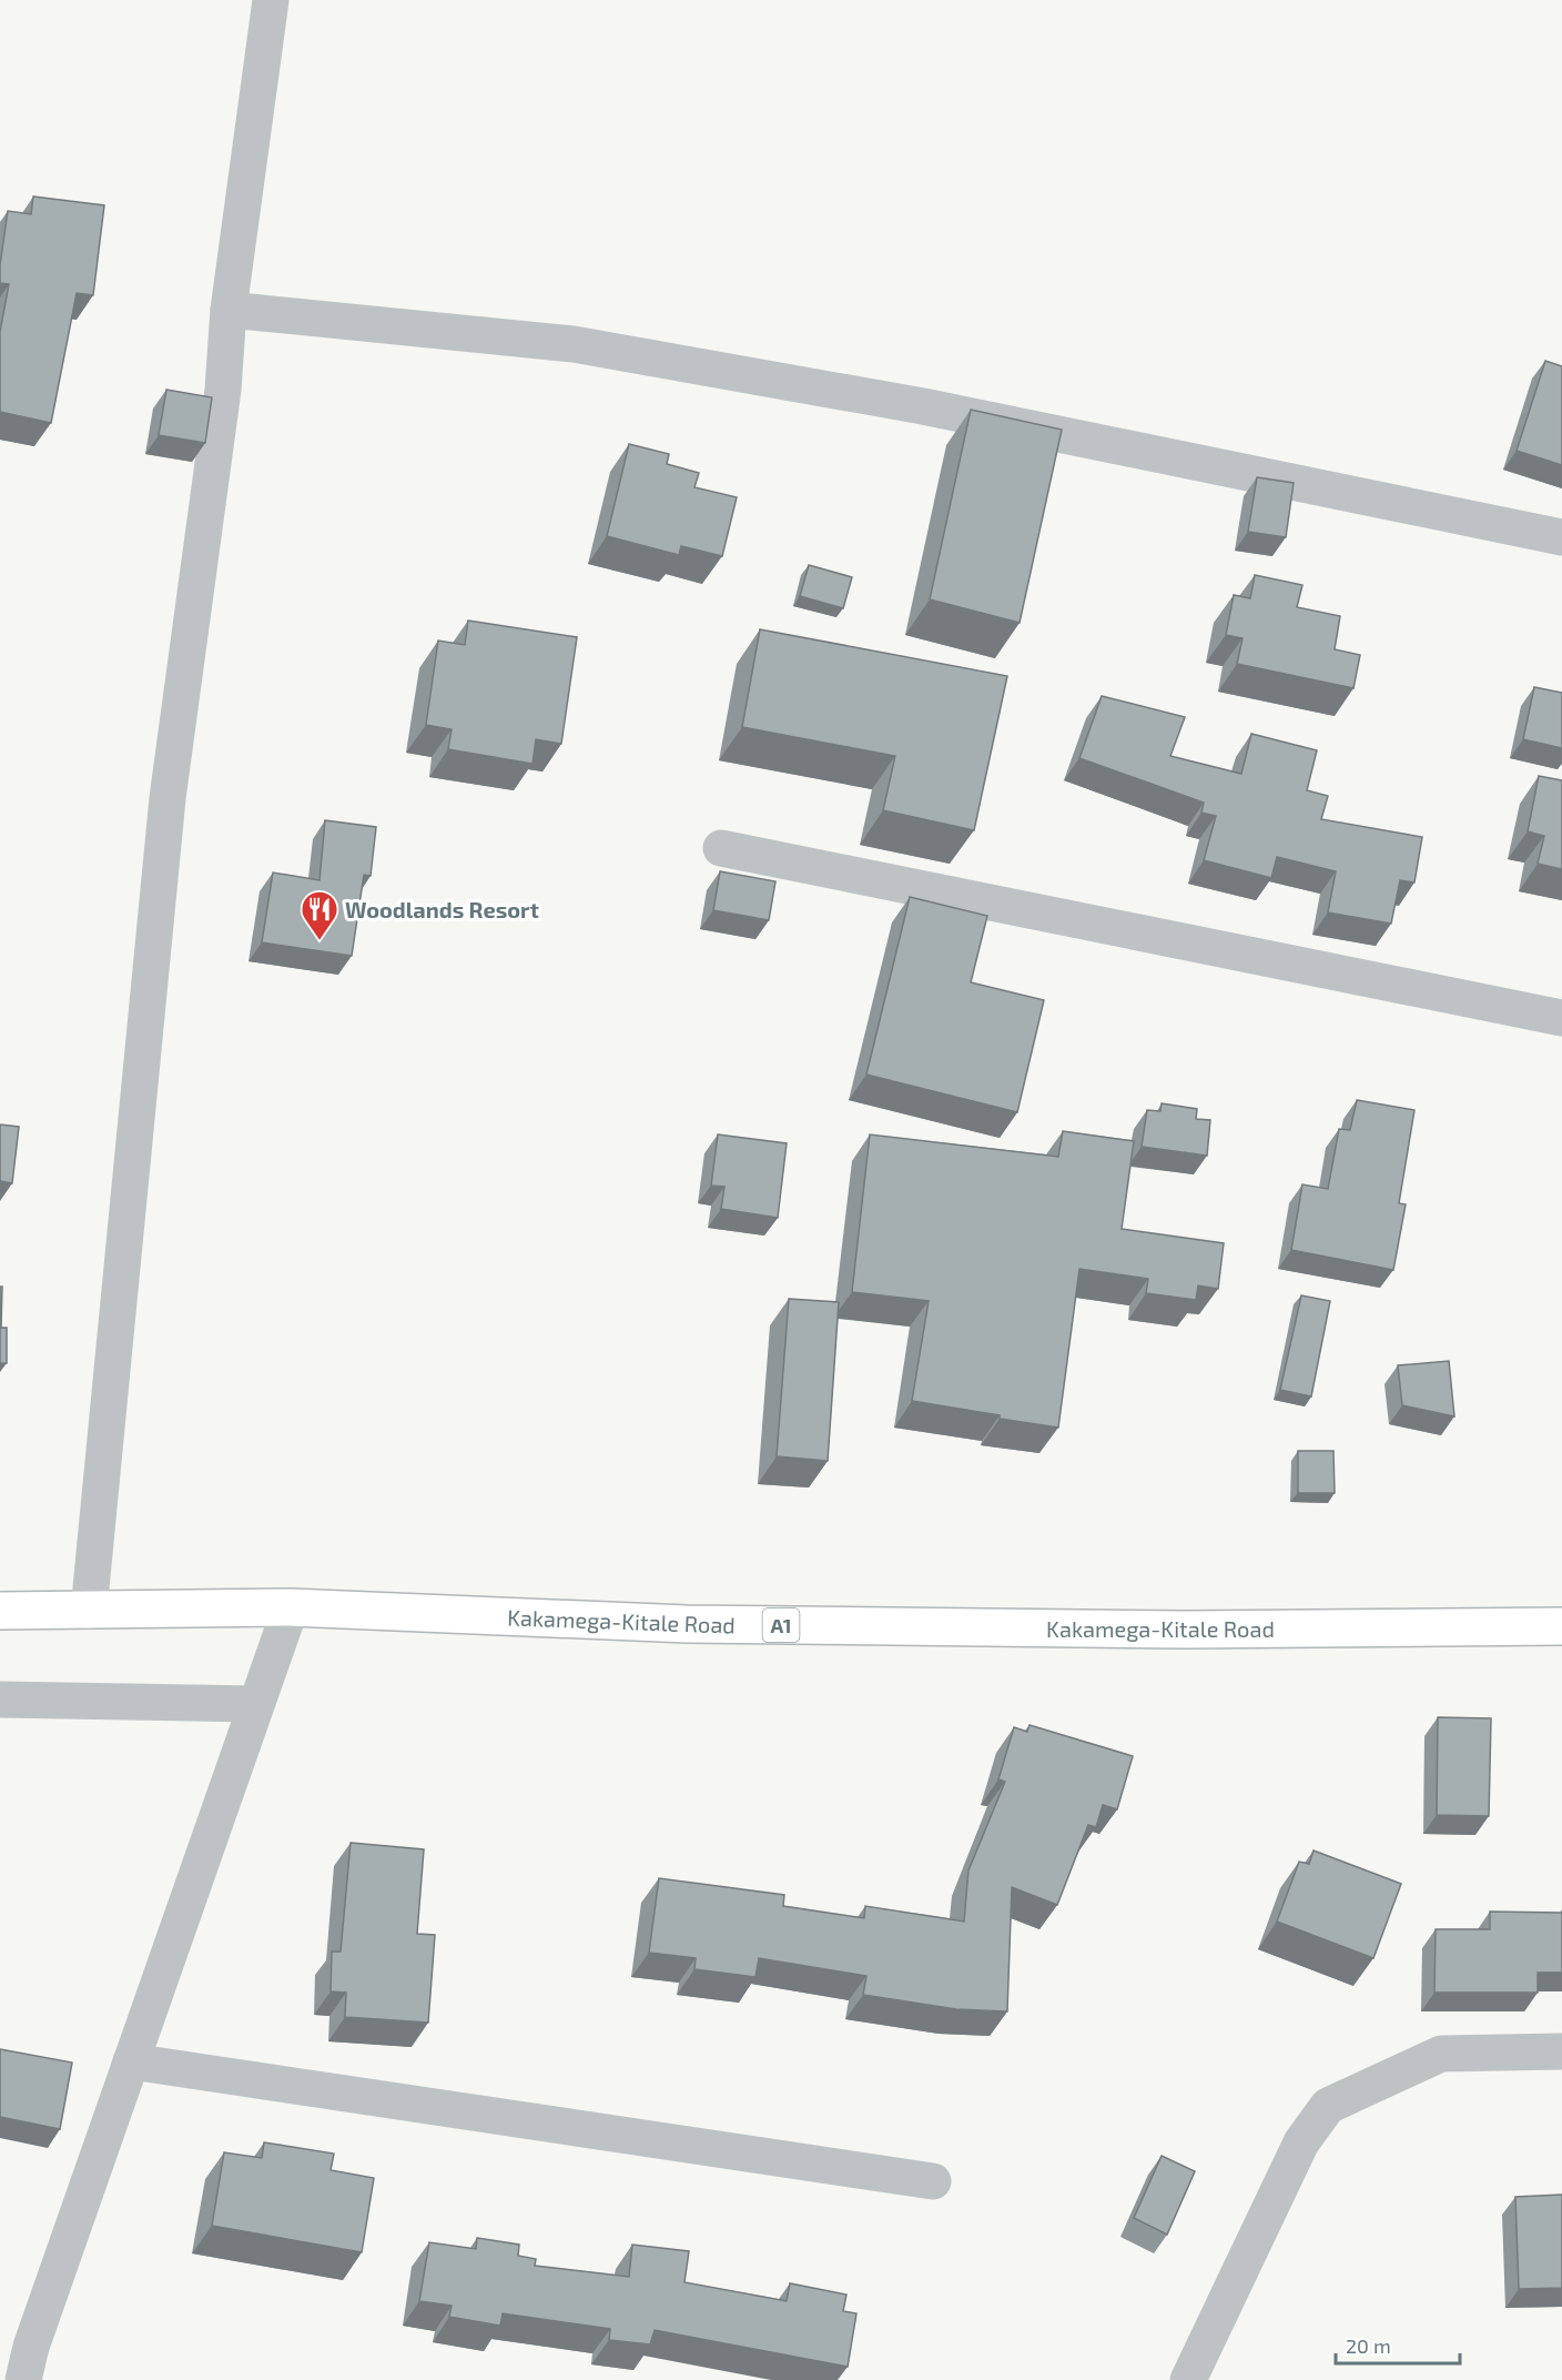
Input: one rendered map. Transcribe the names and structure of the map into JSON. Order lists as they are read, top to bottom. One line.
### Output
{"streets":{"highway":["Kakamega-Kitale Road","A1"]},"places":{"restaurant":["Woodlands Resort"]},"scale_bar":"20 m"}
